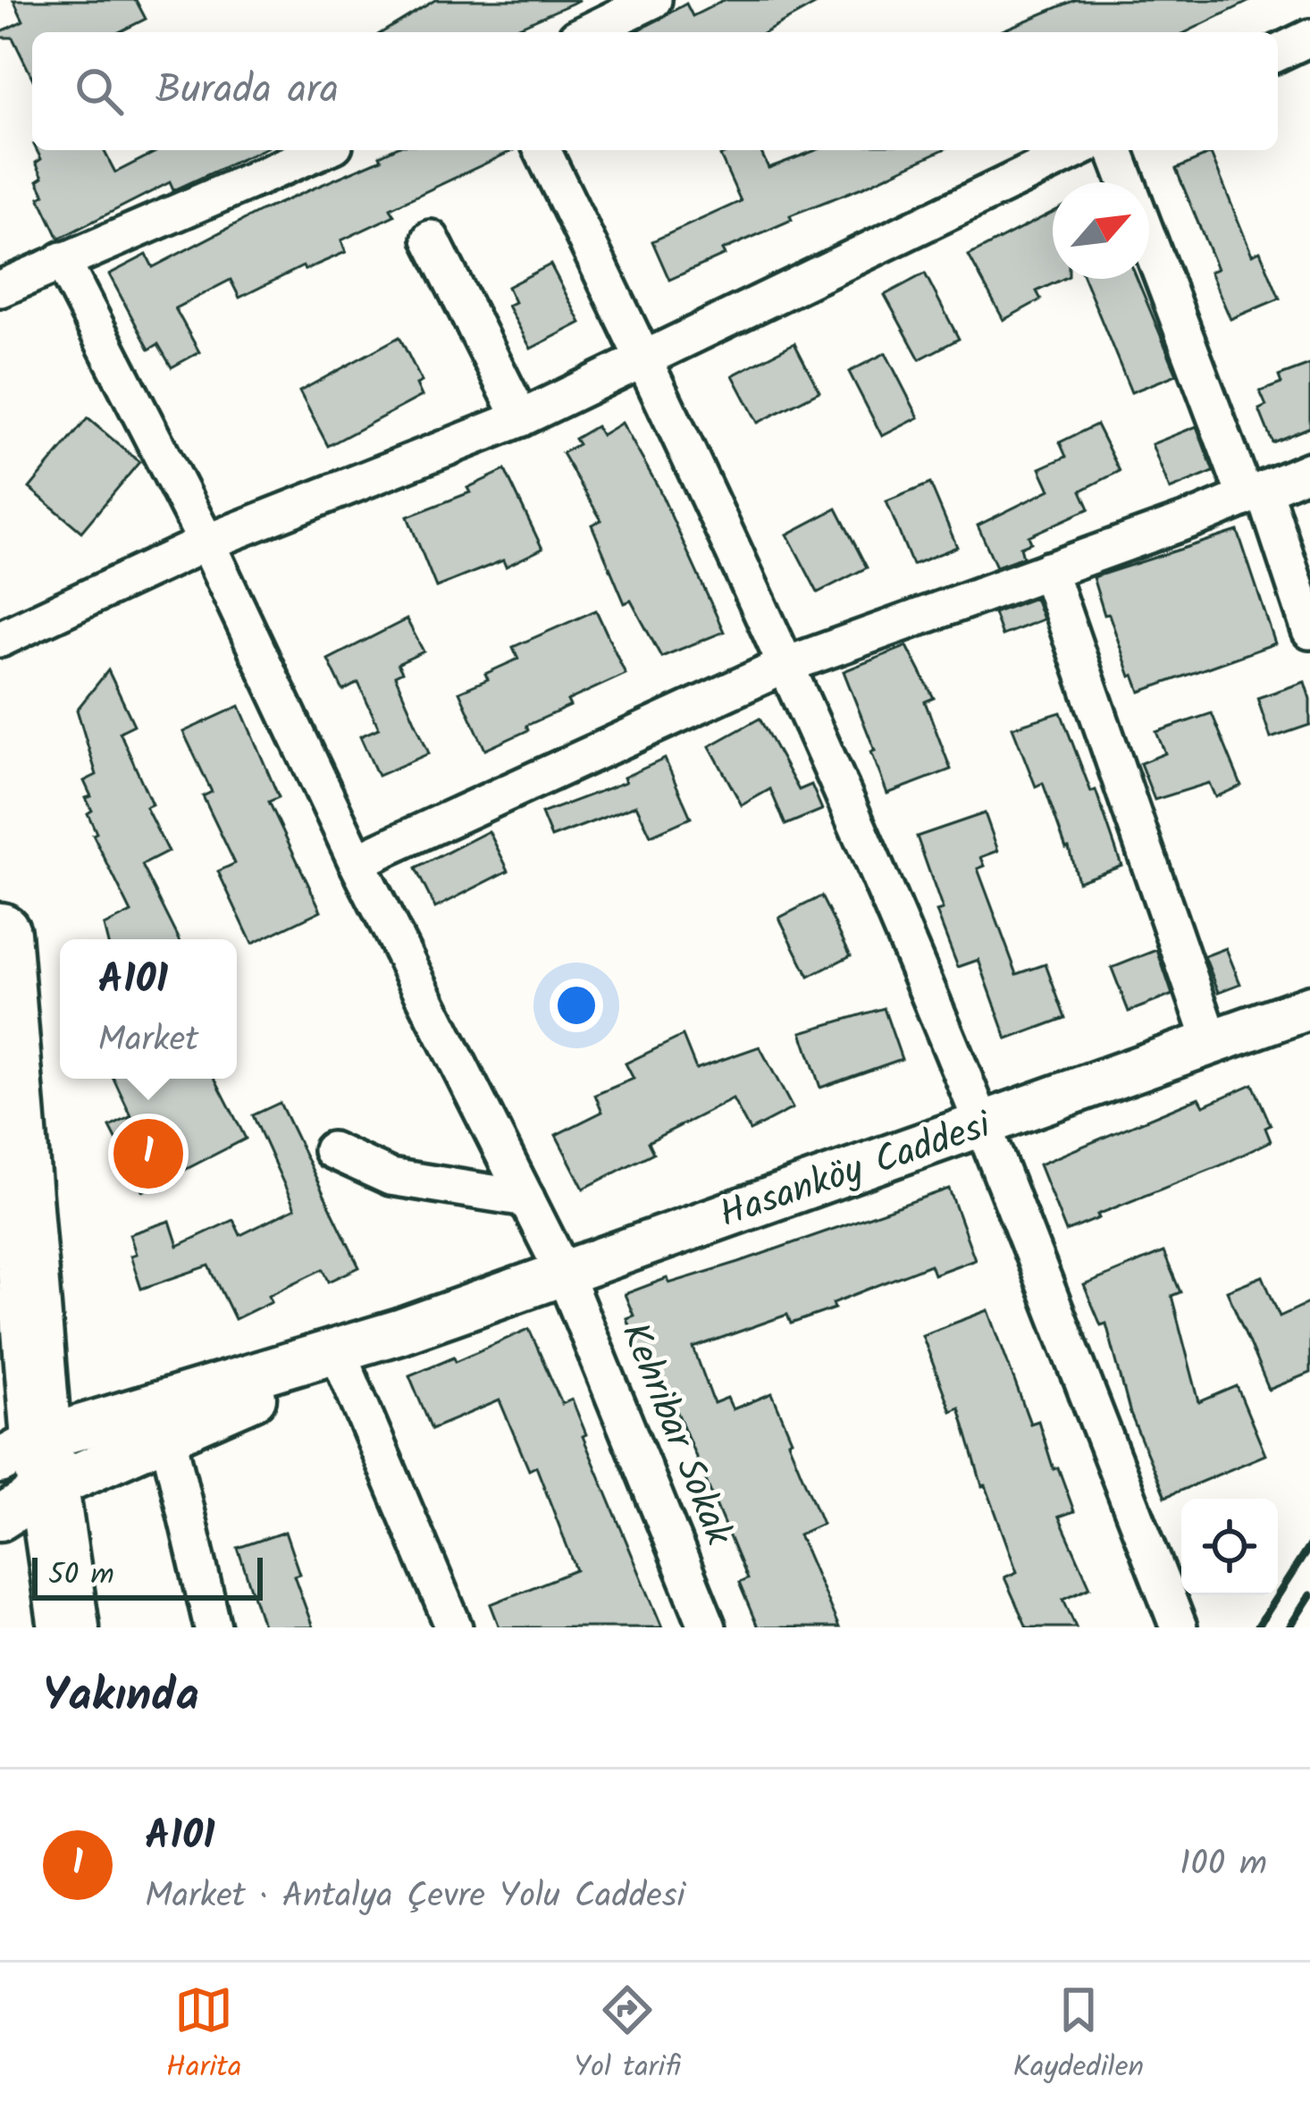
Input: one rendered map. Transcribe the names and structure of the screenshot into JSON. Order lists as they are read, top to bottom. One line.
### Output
{"streets":{"street":["Hasanköy Caddesi","Kehribar Sokak"]},"crossings":[["Hasanköy Caddesi","Kehribar Sokak"]],"scale_bar":"50 m","north":"top right","page":{"search":"Burada ara","popup":["A101","Market"],"pins":"1","scale":"50 m","heading":"Yakında","list":[{"mark":"1","name":"A101","note":"Market · Antalya Çevre Yolu Caddesi","value":"100 m"}],"nav":["Harita","Yol tarifi","Kaydedilen"]}}
